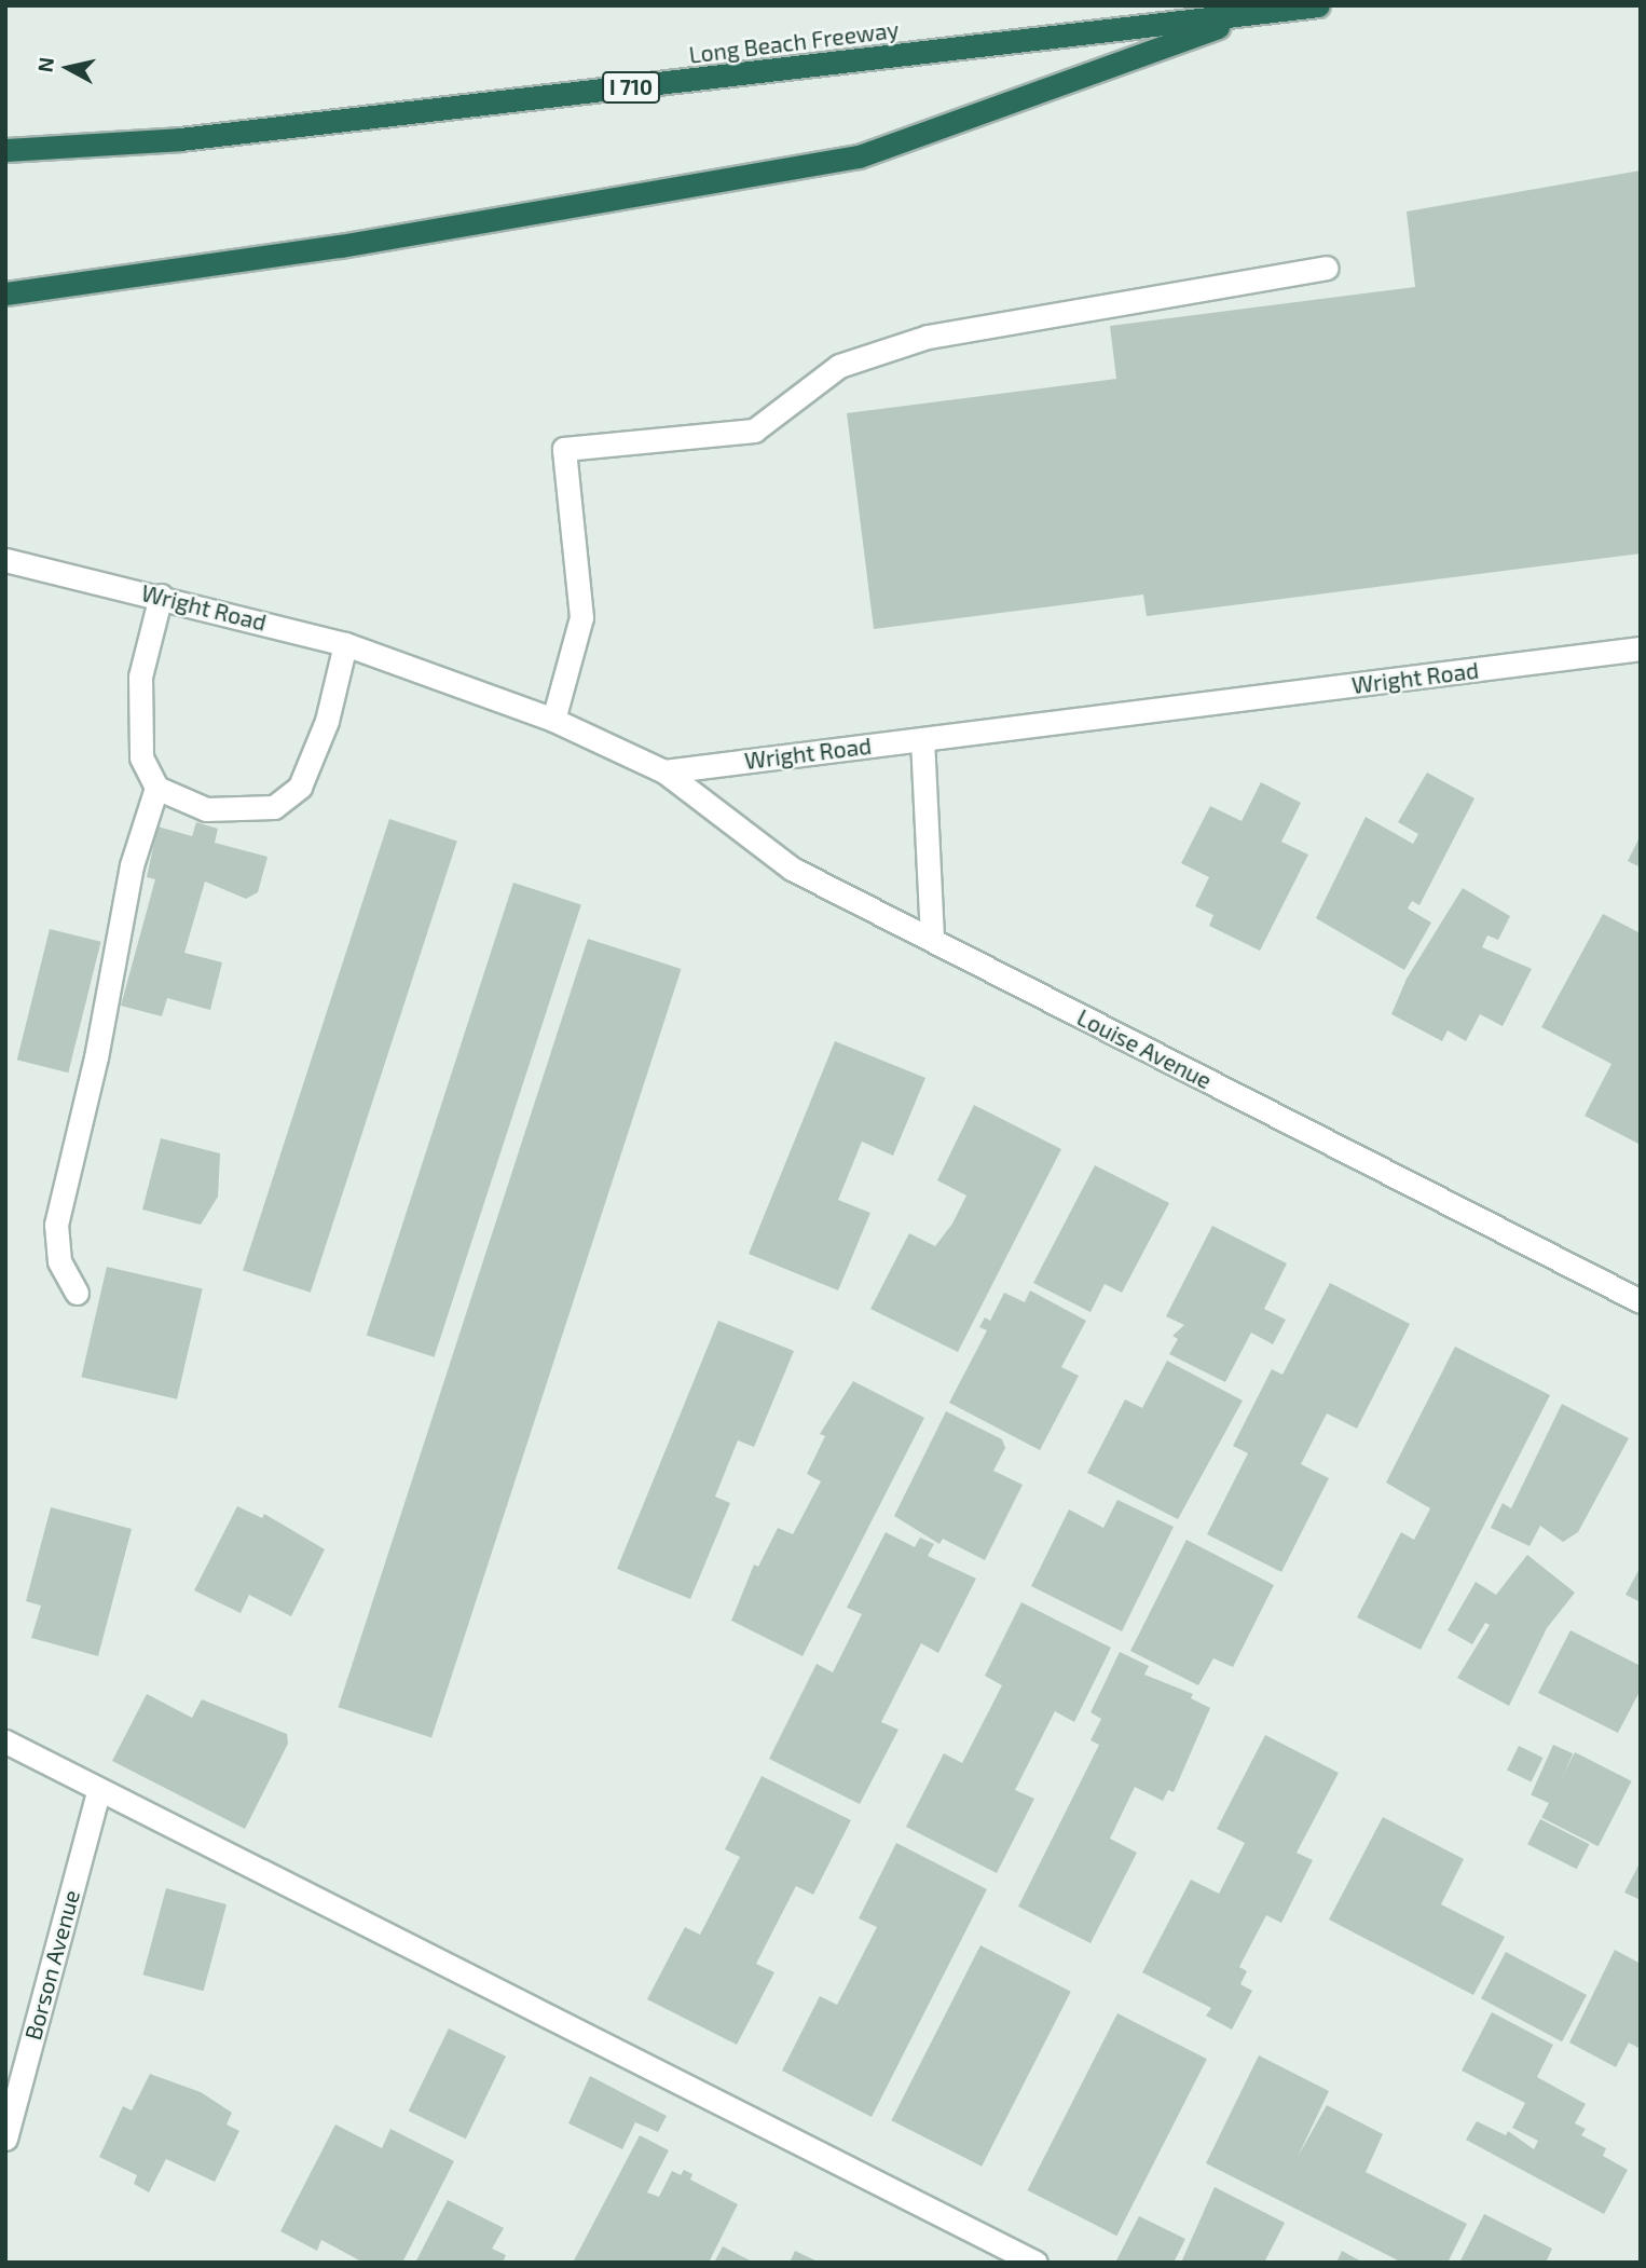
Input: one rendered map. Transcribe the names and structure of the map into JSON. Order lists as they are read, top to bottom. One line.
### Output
{"streets":{"highway":["Long Beach Freeway","I 710"],"street":["Wright Road","Louise Avenue","Borson Avenue"]},"crossings":[["Wright Road","Louise Avenue"]],"north":"left"}
